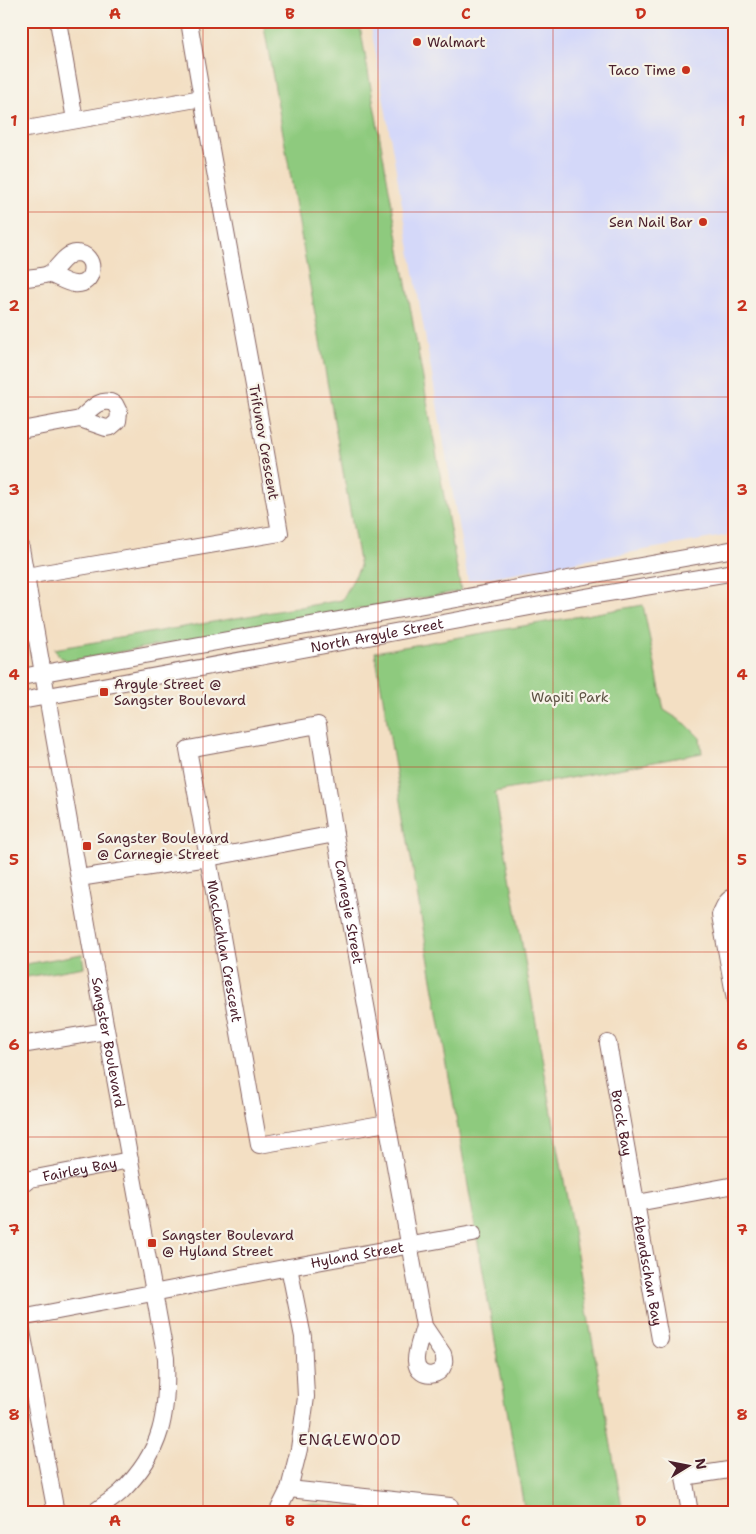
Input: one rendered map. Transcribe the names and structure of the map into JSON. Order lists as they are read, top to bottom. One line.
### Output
{"streets":{"street":["Trifunov Crescent","North Argyle Street","Carnegie Street","MacLachlan Crescent","Sangster Boulevard","Brock Bay","Fairley Bay","Hyland Street","Abendschan Bay"]},"crossings":[["Trifunov Crescent","Sangster Boulevard"],["North Argyle Street","Sangster Boulevard"],["Carnegie Street","MacLachlan Crescent"],["Carnegie Street","Hyland Street"],["Sangster Boulevard","Fairley Bay"],["Sangster Boulevard","Hyland Street"],["Brock Bay","Abendschan Bay"]],"districts":["ENGLEWOOD"],"parks":["Wapiti Park"],"places":{"other":["Walmart","Taco Time","Sen Nail Bar"],"transit":["Argyle Street @ Sangster Boulevard","Sangster Boulevard @ Carnegie Street","Sangster Boulevard @ Hyland Street"]},"north":"right","grid":{"columns":["A","B","C","D"],"rows":["1","2","3","4","5","6","7","8"]}}
